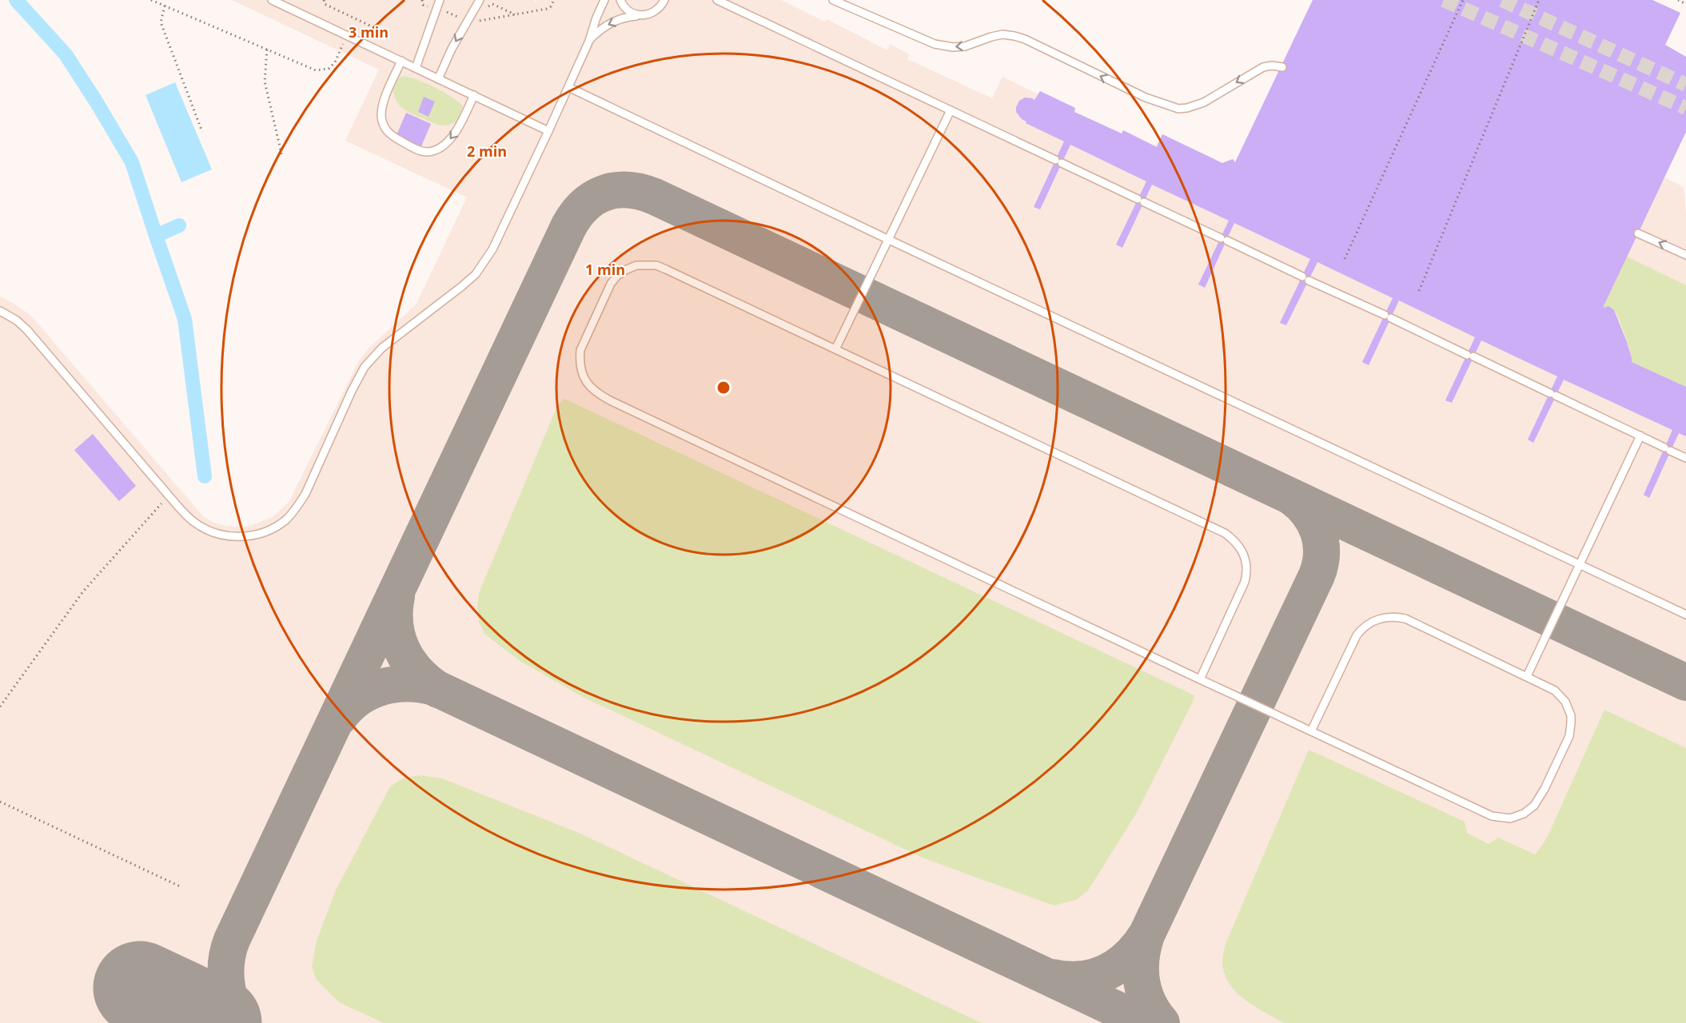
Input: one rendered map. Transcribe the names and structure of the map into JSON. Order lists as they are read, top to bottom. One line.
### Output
{"rings":["3 min","2 min","1 min"]}
